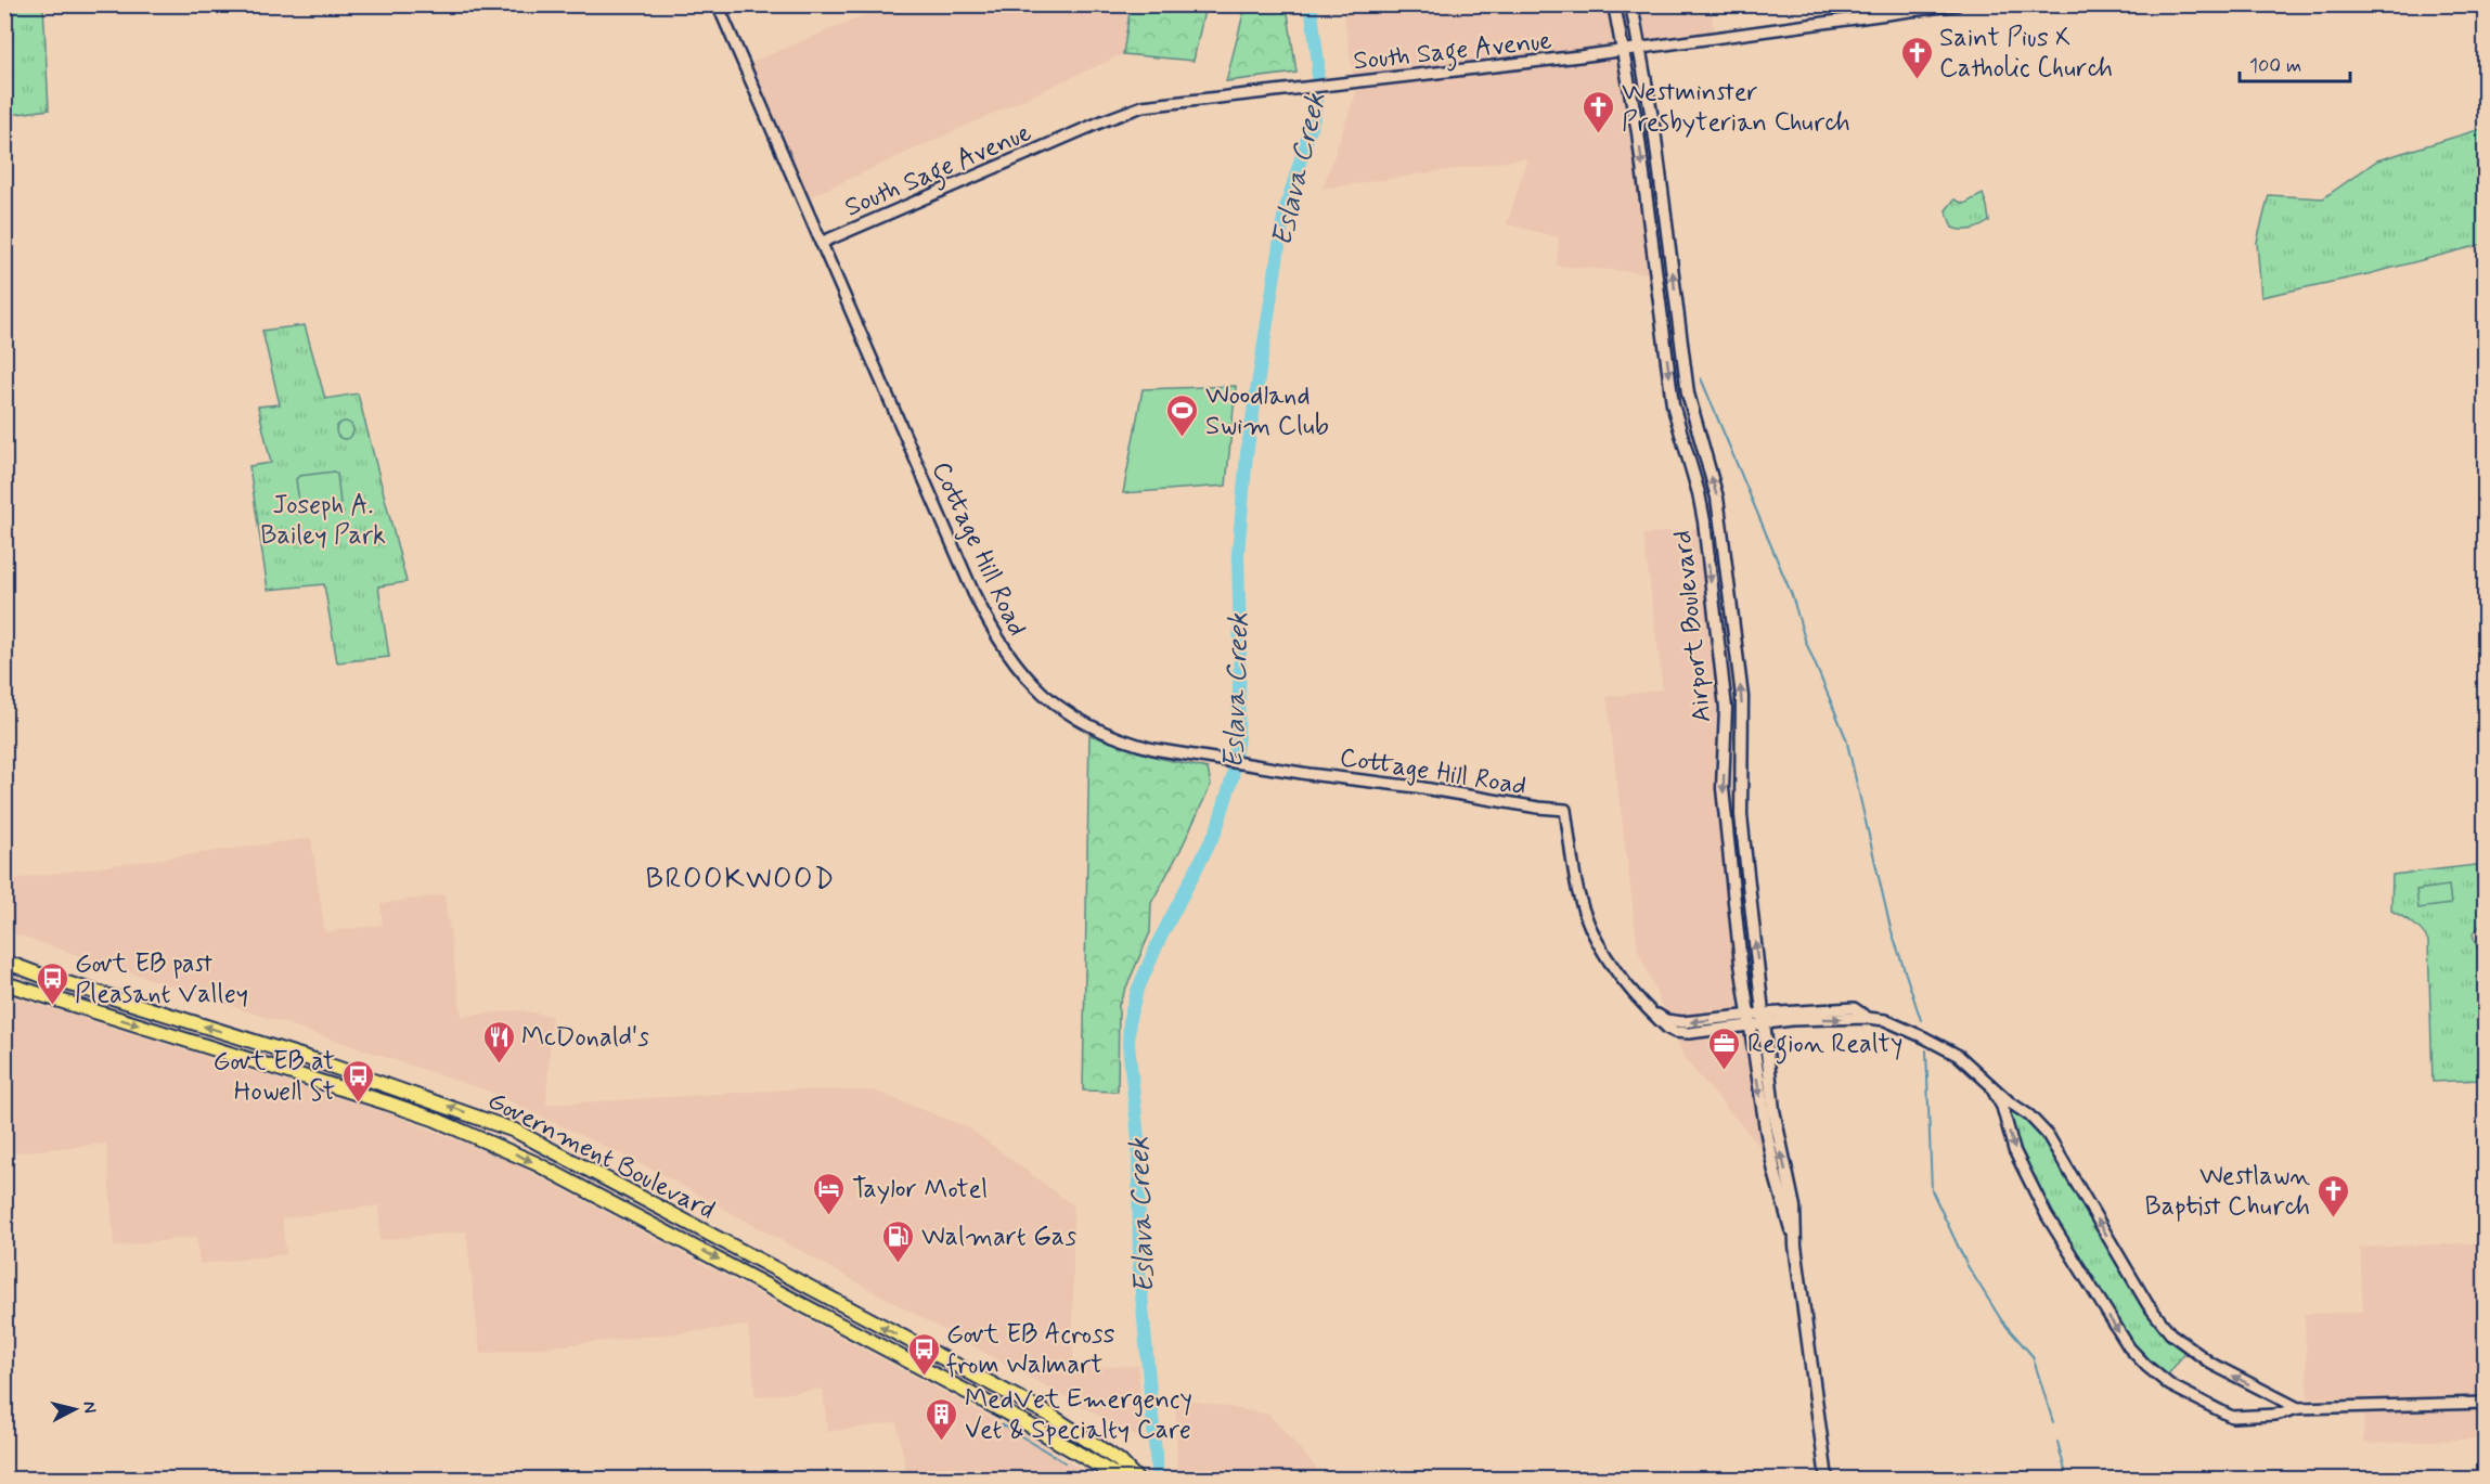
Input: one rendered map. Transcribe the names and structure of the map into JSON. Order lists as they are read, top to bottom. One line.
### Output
{"streets":{"main road":["Airport Boulevard","Government Boulevard"],"street":["South Sage Avenue","Cottage Hill Road"]},"crossings":[["South Sage Avenue","Cottage Hill Road"],["South Sage Avenue","Airport Boulevard"]],"districts":["BROOKWOOD"],"water":["Eslava Creek"],"parks":["Joseph A. Bailey Park"],"places":{"church":["Saint Pius X Catholic Church","Westminster Presbyterian Church","Westlawn Baptist Church"],"sports":["Woodland Swim Club"],"bus stop":["Govt EB past Pleasant Valley","Govt EB at Howell St","Govt EB Across from Walmart"],"restaurant":["McDonald's"],"office":["Region Realty"],"hotel":["Taylor Motel"],"fuel station":["Walmart Gas"],"building":["MedVet Emergency Vet & Specialty Care"]},"scale_bar":"100 m","north":"right"}
